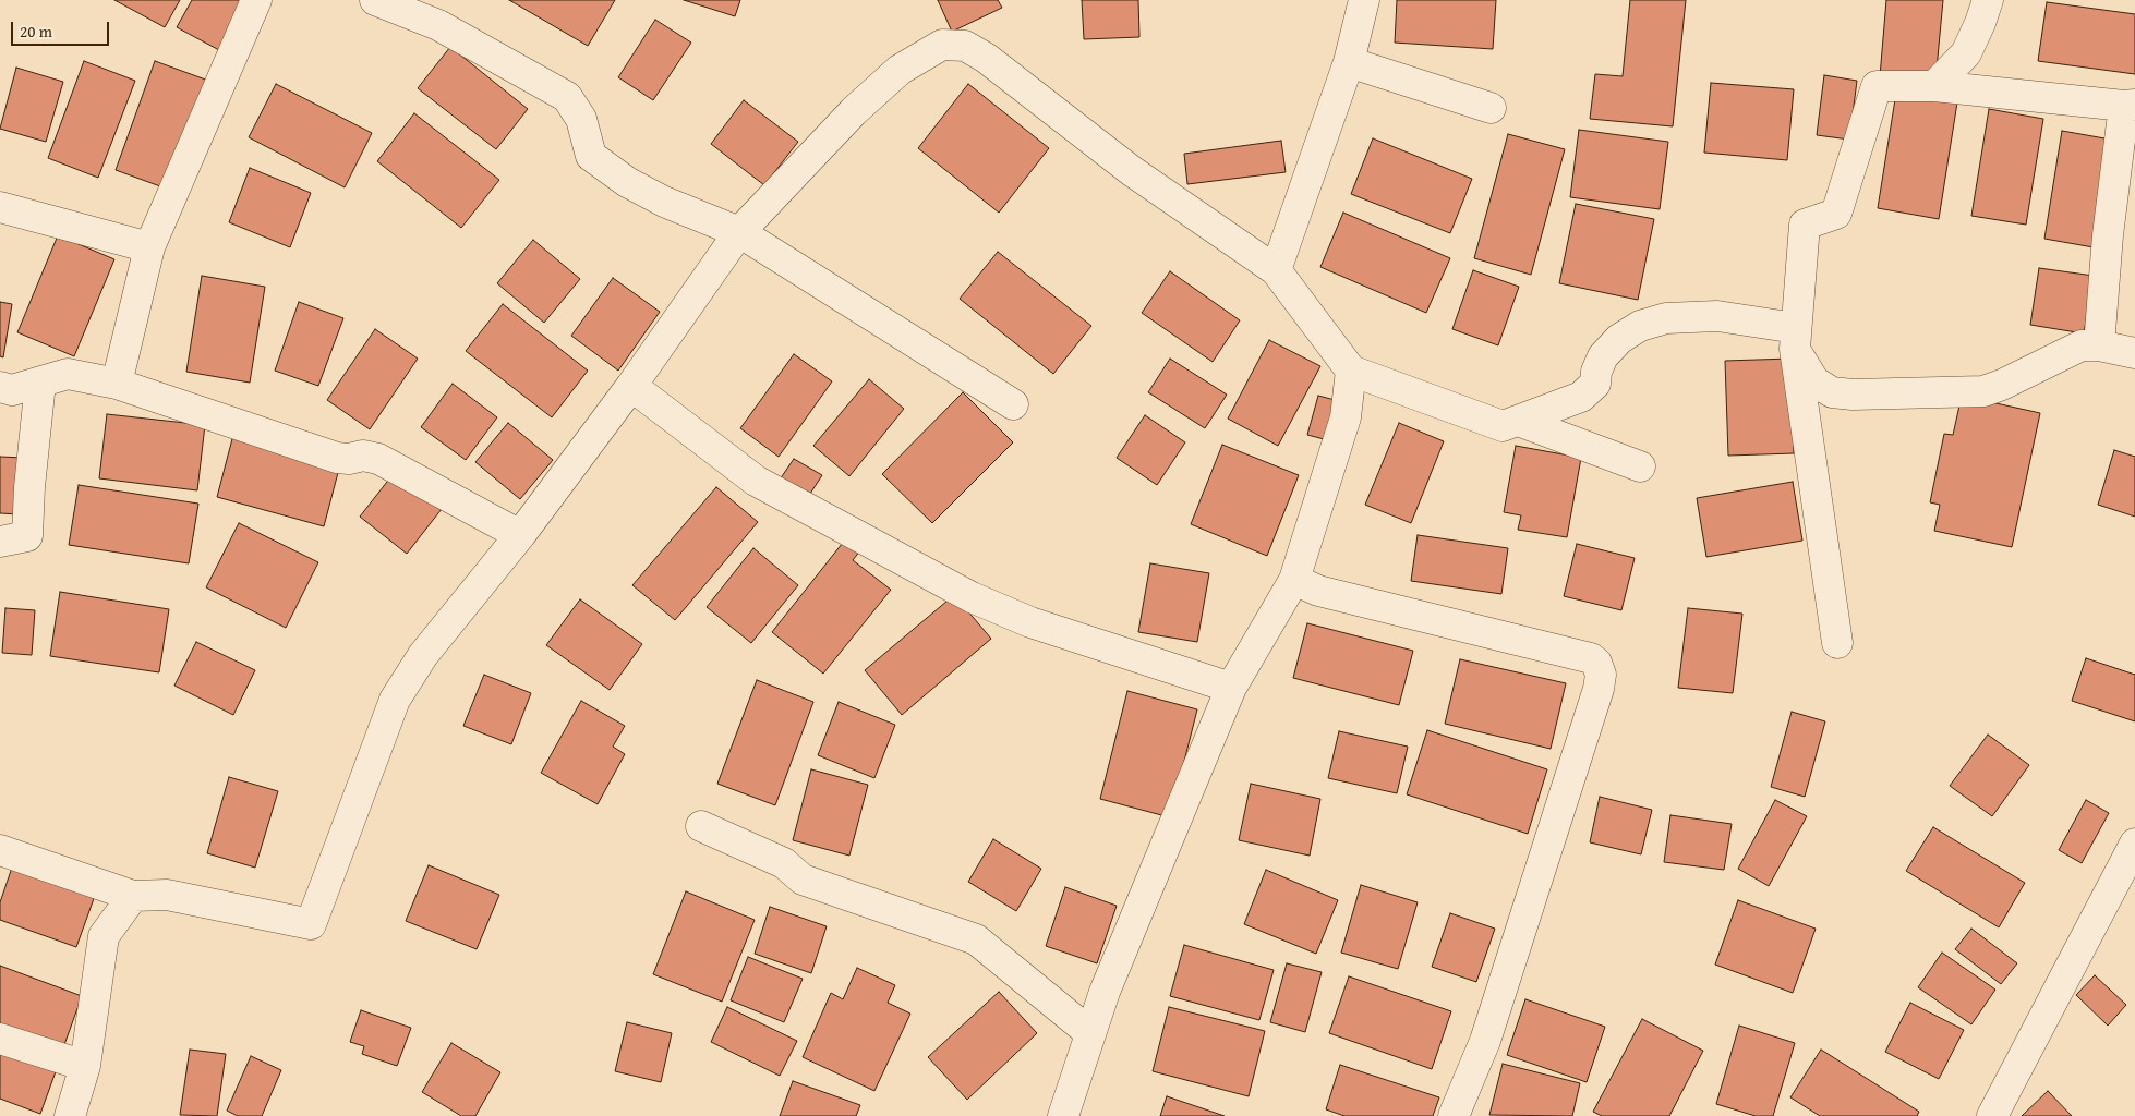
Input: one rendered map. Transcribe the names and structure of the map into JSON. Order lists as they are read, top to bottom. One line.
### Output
{"scale_bar":"20 m"}
